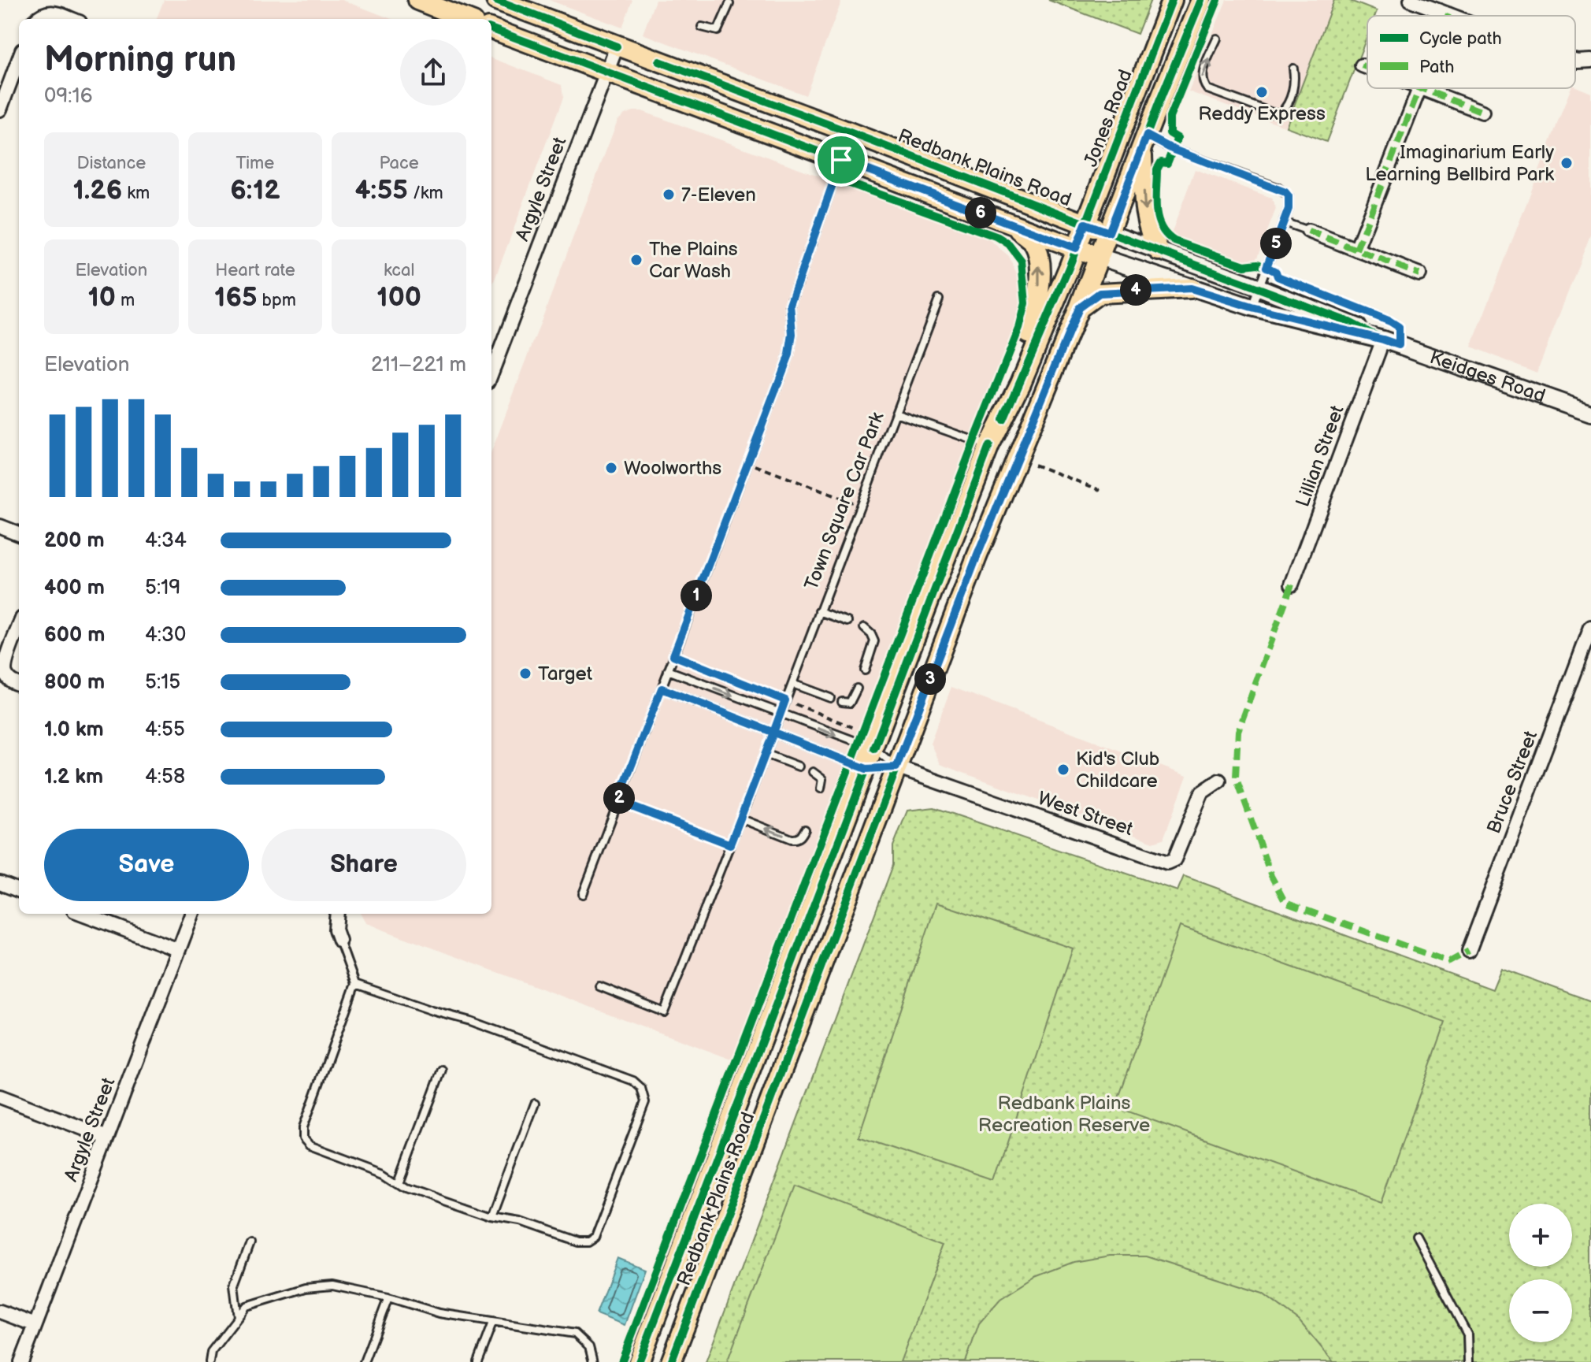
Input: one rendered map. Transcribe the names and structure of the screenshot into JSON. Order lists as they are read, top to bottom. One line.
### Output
{"streets":{"main road":["Jones Road","Redbank Plains Road","Keidges Road"],"street":["Argyle Street","Lillian Street","Bruce Street","West Street"],"lane":["Town Square Car Park"]},"crossings":[["Jones Road","Redbank Plains Road"],["Jones Road","Keidges Road"],["Redbank Plains Road","Argyle Street"],["Redbank Plains Road","Keidges Road"],["Redbank Plains Road","West Street"],["Keidges Road","Lillian Street"]],"parks":["Redbank Plains Recreation Reserve"],"places":["Reddy Express","Imaginarium Early Learning Bellbird Park","7-Eleven","The Plains Car Wash","Woolworths","Target","Kid's Club Childcare"],"legend":["Cycle path","Path"],"page":{"heading":["Morning run","09:16"],"stats":[["Distance","1.26 km"],["Time","6:12"],["Pace","4:55 /km"],["Elevation","10 m"],["Heart rate","165 bpm"],["kcal","100"]],"pins":["6","5","4","1","3","2"],"chart":["Elevation","211–221 m"],"list":[{"name":"200 m","note":"4:34"},{"name":"400 m","note":"5:19"},{"name":"600 m","note":"4:30"},{"name":"800 m","note":"5:15"},{"name":"1.0 km","note":"4:55"},{"name":"1.2 km","note":"4:58"}],"buttons":["Save","Share"],"map_buttons":["+","−"]}}
